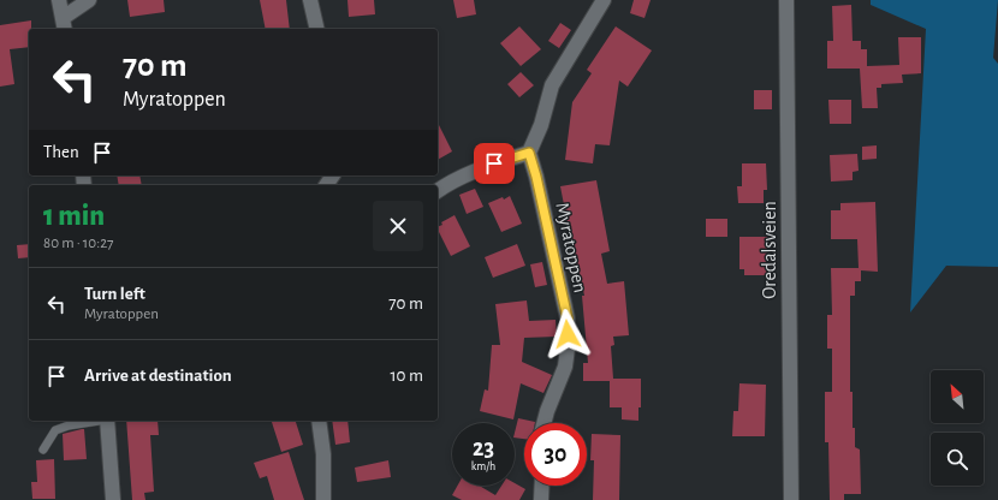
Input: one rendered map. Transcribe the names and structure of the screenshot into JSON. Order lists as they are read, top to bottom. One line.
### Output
{"streets":{"street":["Myratoppen","Oredalsveien"]},"north":"top left","page":{"turn":["70 m","Myratoppen"],"then":"Then","heading":["1 min","80 m · 10:27"],"list":[{"name":"Turn left","note":"Myratoppen","value":"70 m"},{"name":"Arrive at destination","value":"10 m"}],"speed":"23 km/h","limit":"30"}}
